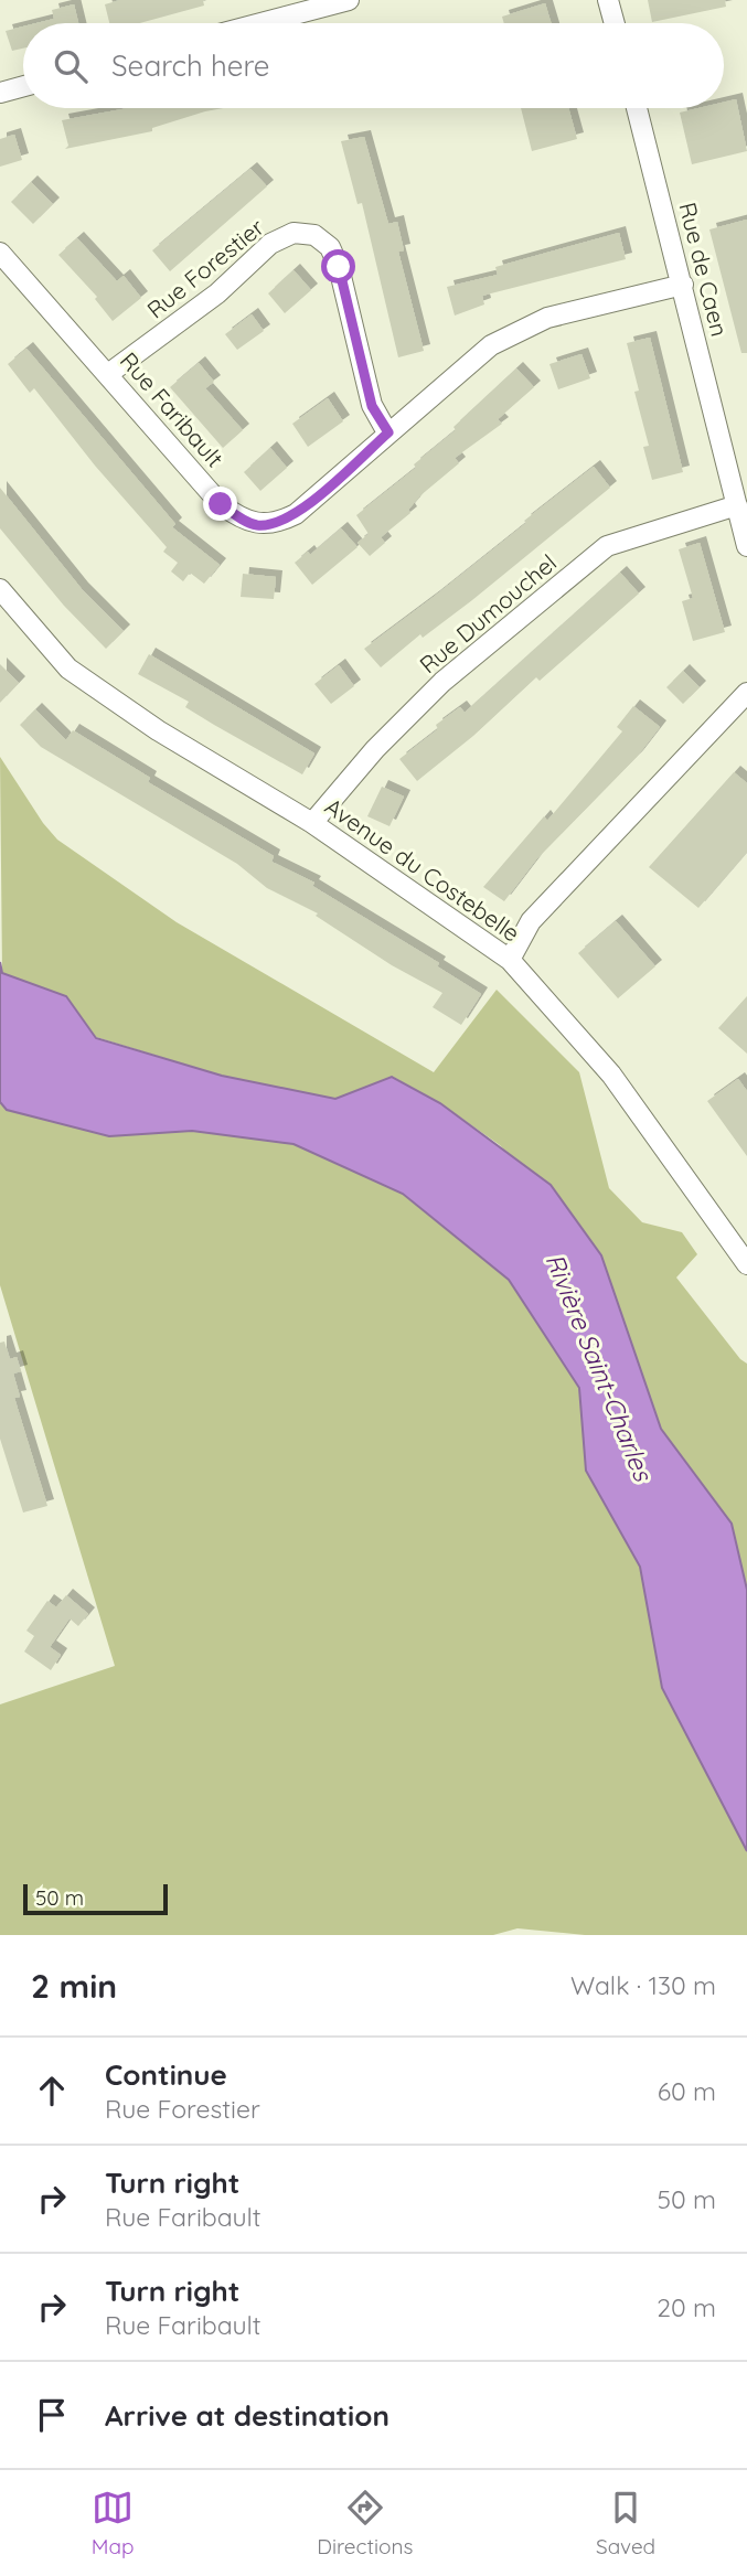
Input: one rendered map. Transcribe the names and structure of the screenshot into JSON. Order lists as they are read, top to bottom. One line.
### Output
{"streets":{"street":["Rue Forestier","Rue de Caen","Rue Faribault","Rue Dumouchel","Avenue du Costebelle"]},"crossings":[["Rue Forestier","Rue Faribault"],["Rue de Caen","Rue Faribault"],["Rue de Caen","Rue Dumouchel"],["Rue Dumouchel","Avenue du Costebelle"]],"water":["Rivière Saint-Charles"],"scale_bar":"50 m","page":{"search":"Search here","scale":"50 m","heading":["2 min","Walk · 130 m"],"list":[["Continue","Rue Forestier","60 m"],["Turn right","Rue Faribault","50 m"],["Turn right","Rue Faribault","20 m"],"Arrive at destination"],"nav":["Map","Directions","Saved"]}}
